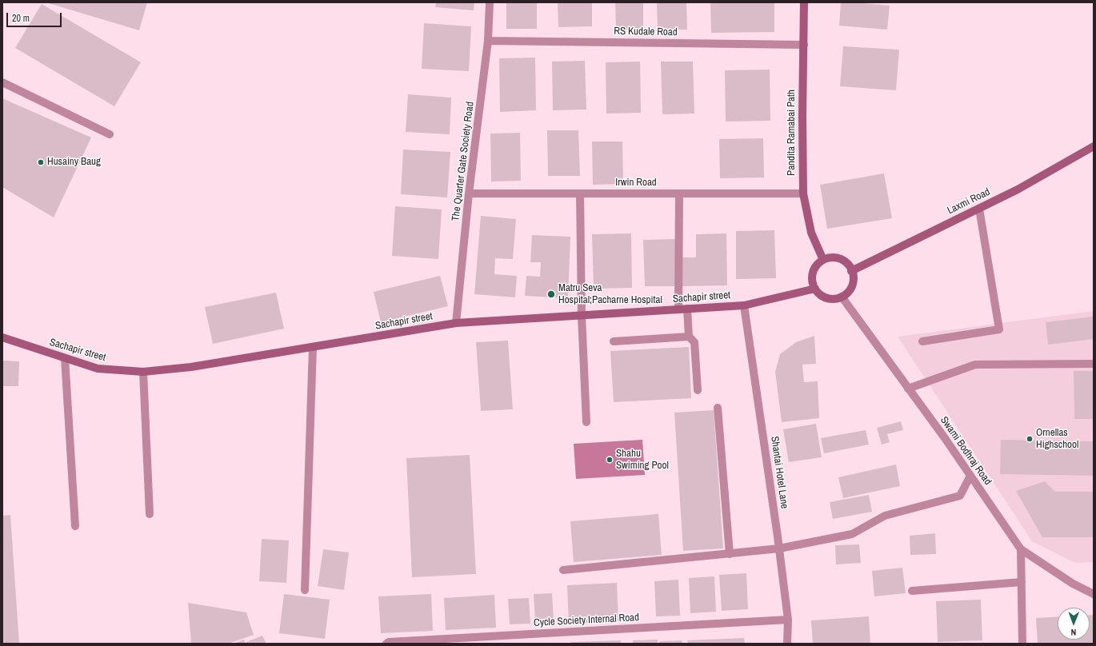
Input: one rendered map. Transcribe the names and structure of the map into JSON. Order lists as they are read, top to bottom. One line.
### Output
{"streets":{"street":["RS Kudale Road","Pandita Ramabai Path","The Quarter Gate Society Road","Irwin Road","Laxmi Road","Sachapir street","Swami Bodhraj Road","Shantai Hotel Lane","Cycle Society Internal Road"]},"crossings":[["RS Kudale Road","Pandita Ramabai Path"],["RS Kudale Road","The Quarter Gate Society Road"],["Pandita Ramabai Path","Irwin Road"],["Pandita Ramabai Path","Laxmi Road"],["Pandita Ramabai Path","Sachapir street"],["Pandita Ramabai Path","Swami Bodhraj Road"],["The Quarter Gate Society Road","Irwin Road"],["The Quarter Gate Society Road","Sachapir street"],["Laxmi Road","Sachapir street"],["Laxmi Road","Swami Bodhraj Road"],["Sachapir street","Swami Bodhraj Road"],["Sachapir street","Shantai Hotel Lane"],["Shantai Hotel Lane","Cycle Society Internal Road"]],"places":["Husainy Baug","Matru Seva Hospital;Pacharne Hospital","Ornellas Highschool","Shahu Swiming Pool"],"scale_bar":"20 m","north":"bottom"}
